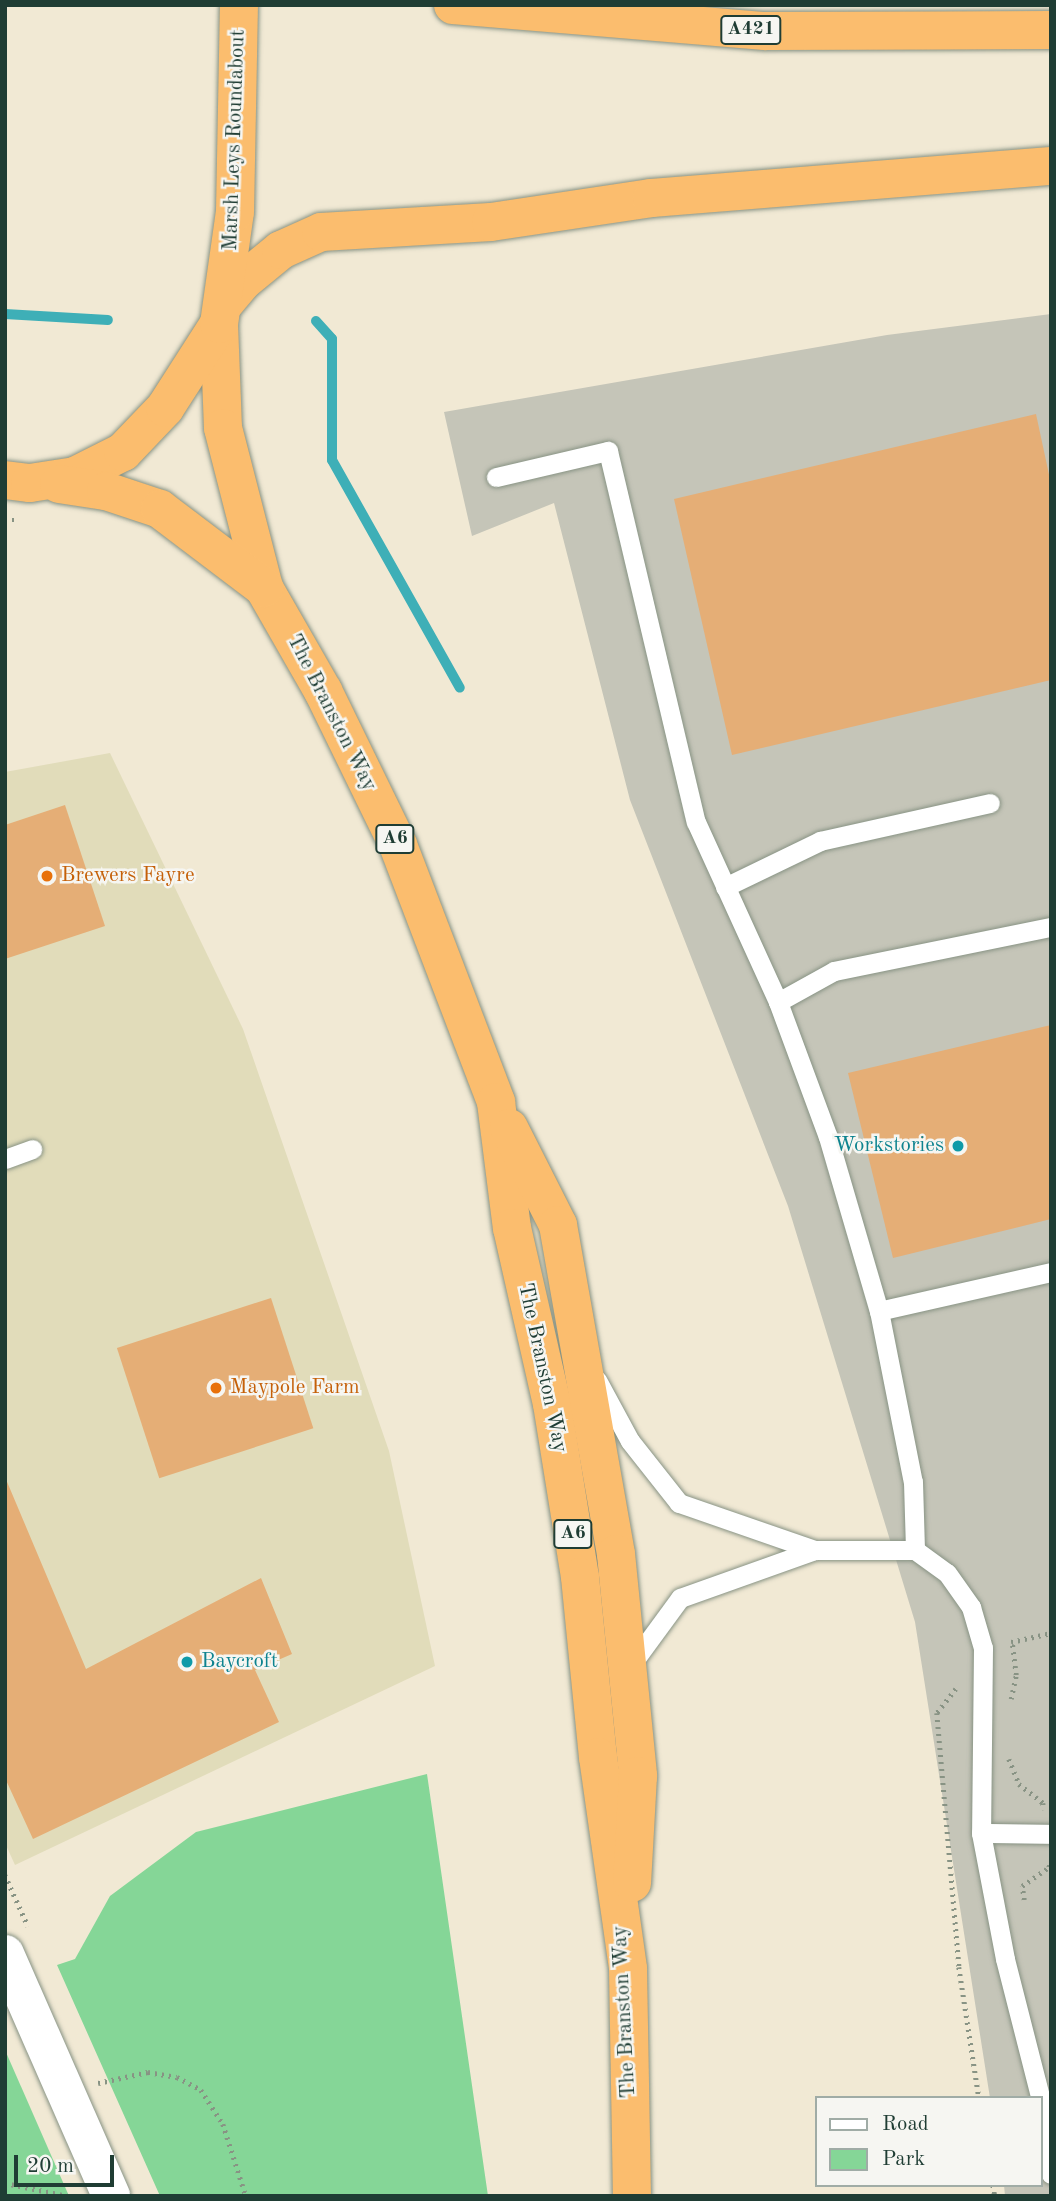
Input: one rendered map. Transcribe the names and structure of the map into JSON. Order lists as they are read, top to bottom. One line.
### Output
{"streets":{"highway":["A421","Marsh Leys Roundabout","The Branston Way","A6"]},"crossings":[["Marsh Leys Roundabout","The Branston Way"]],"places":["Brewers Fayre","Workstories","Maypole Farm","Baycroft"],"legend":["Road","Park"],"scale_bar":"20 m"}
